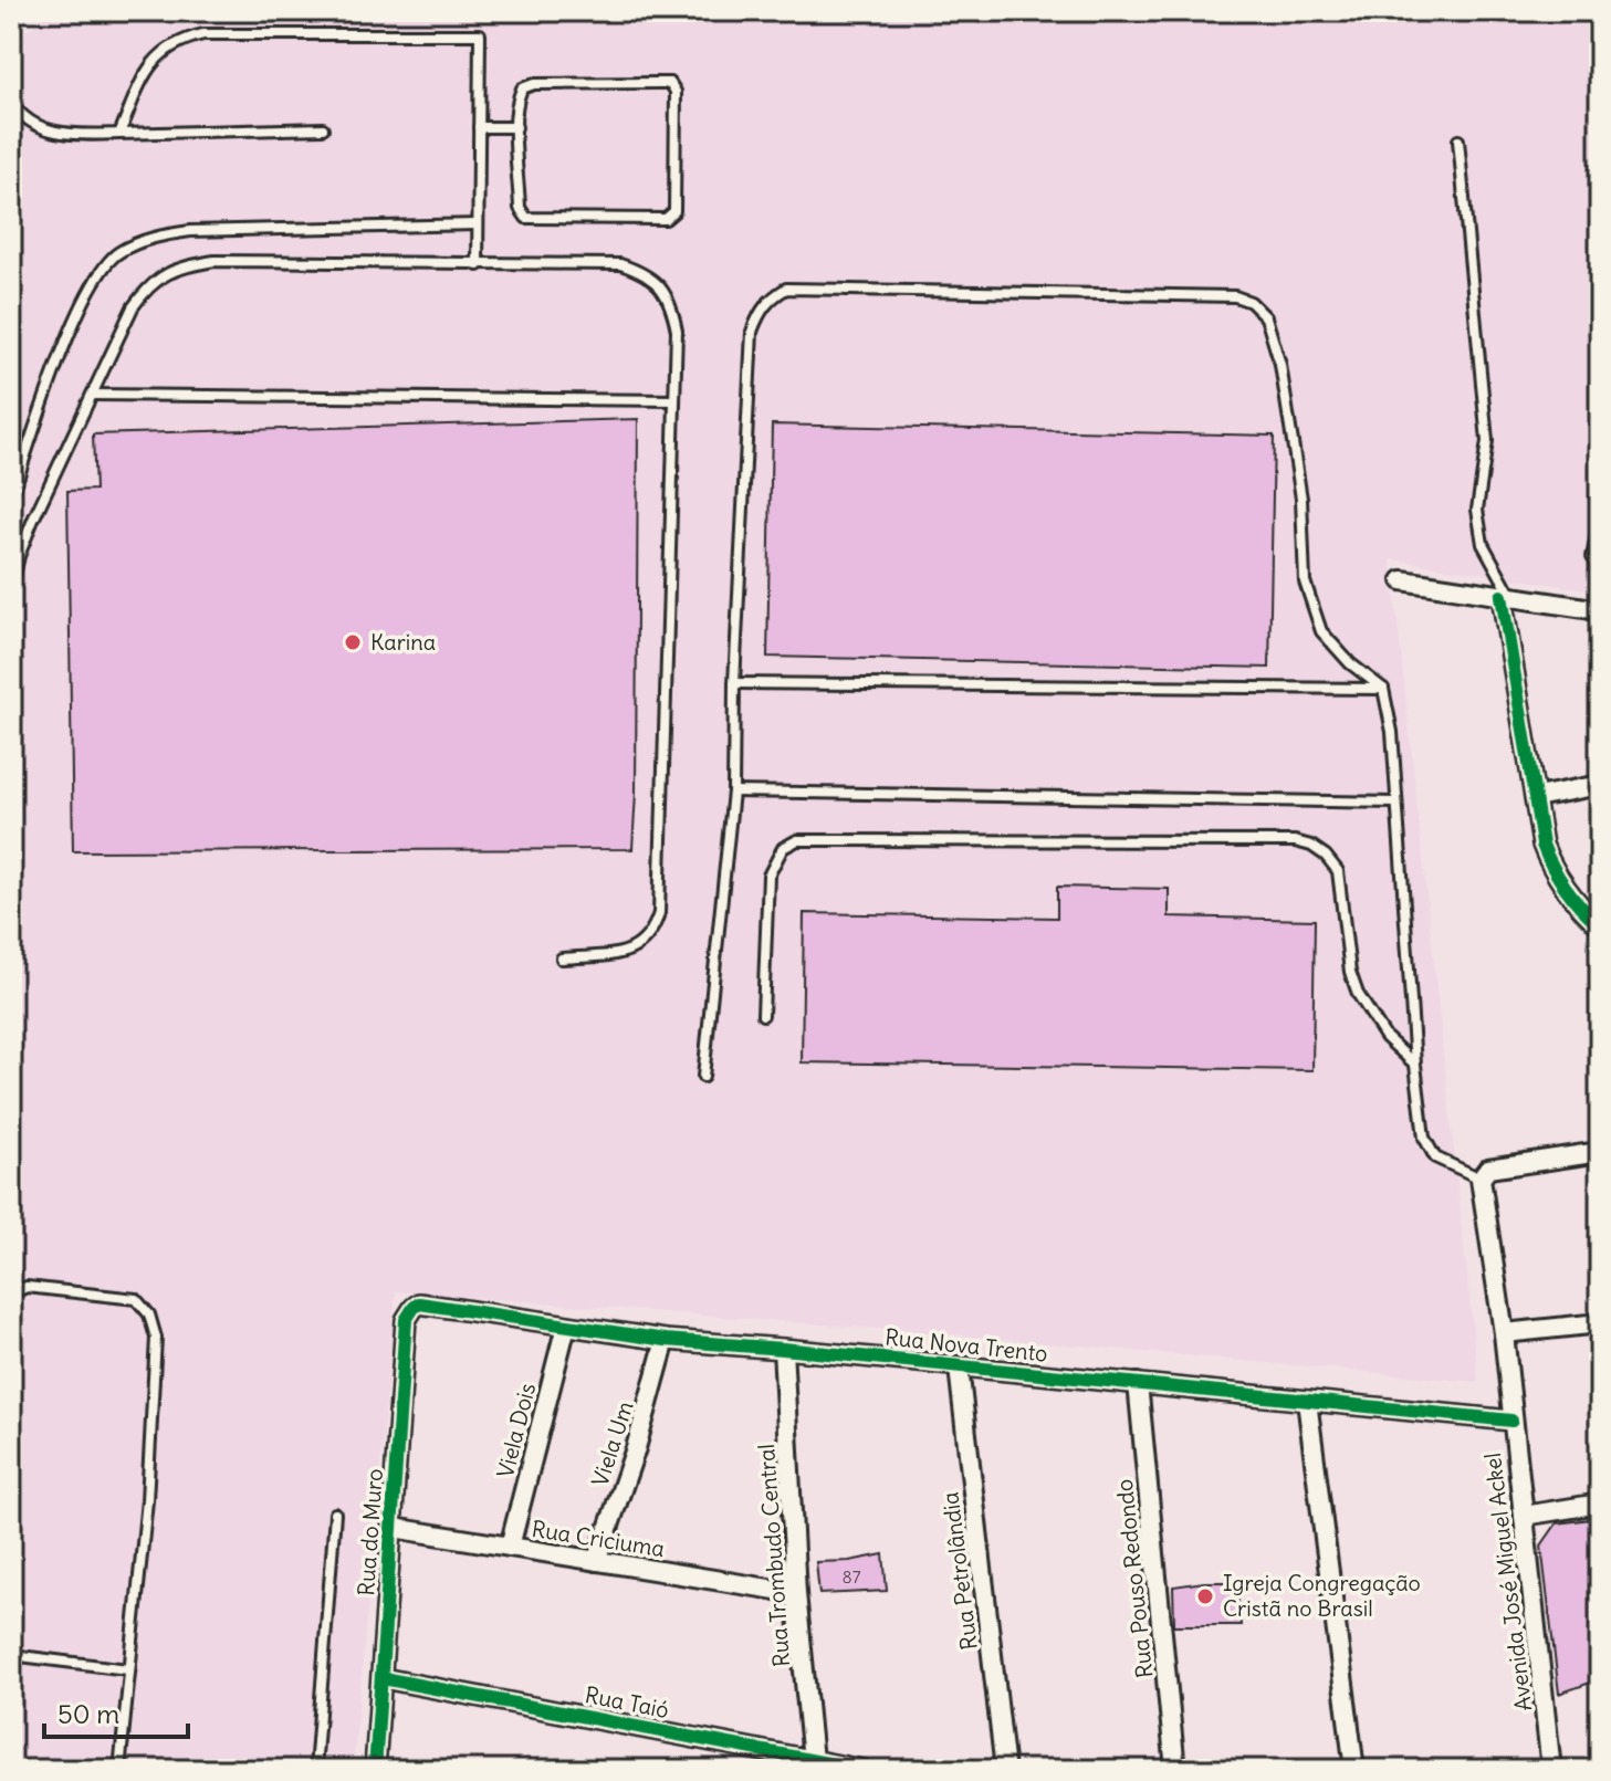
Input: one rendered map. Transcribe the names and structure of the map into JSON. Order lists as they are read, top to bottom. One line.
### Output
{"streets":{"street":["Rua Nova Trento","Viela Dois","Viela Um","Rua do Muro","Rua Criciuma","Rua Trombudo Central","Rua Petrolândia","Rua Pouso Redondo","Avenida José Miguel Ackel","Rua Taió"]},"crossings":[["Rua Nova Trento","Viela Dois"],["Rua Nova Trento","Viela Um"],["Rua Nova Trento","Rua do Muro"],["Rua Nova Trento","Rua Trombudo Central"],["Rua Nova Trento","Rua Petrolândia"],["Rua Nova Trento","Rua Pouso Redondo"],["Rua Nova Trento","Avenida José Miguel Ackel"],["Viela Dois","Rua Criciuma"],["Viela Um","Rua Criciuma"],["Rua do Muro","Rua Criciuma"],["Rua do Muro","Rua Taió"],["Rua Criciuma","Rua Trombudo Central"],["Rua Trombudo Central","Rua Taió"]],"places":["Karina","Igreja Congregação Cristã no Brasil"],"house_numbers":["87"],"scale_bar":"50 m"}
